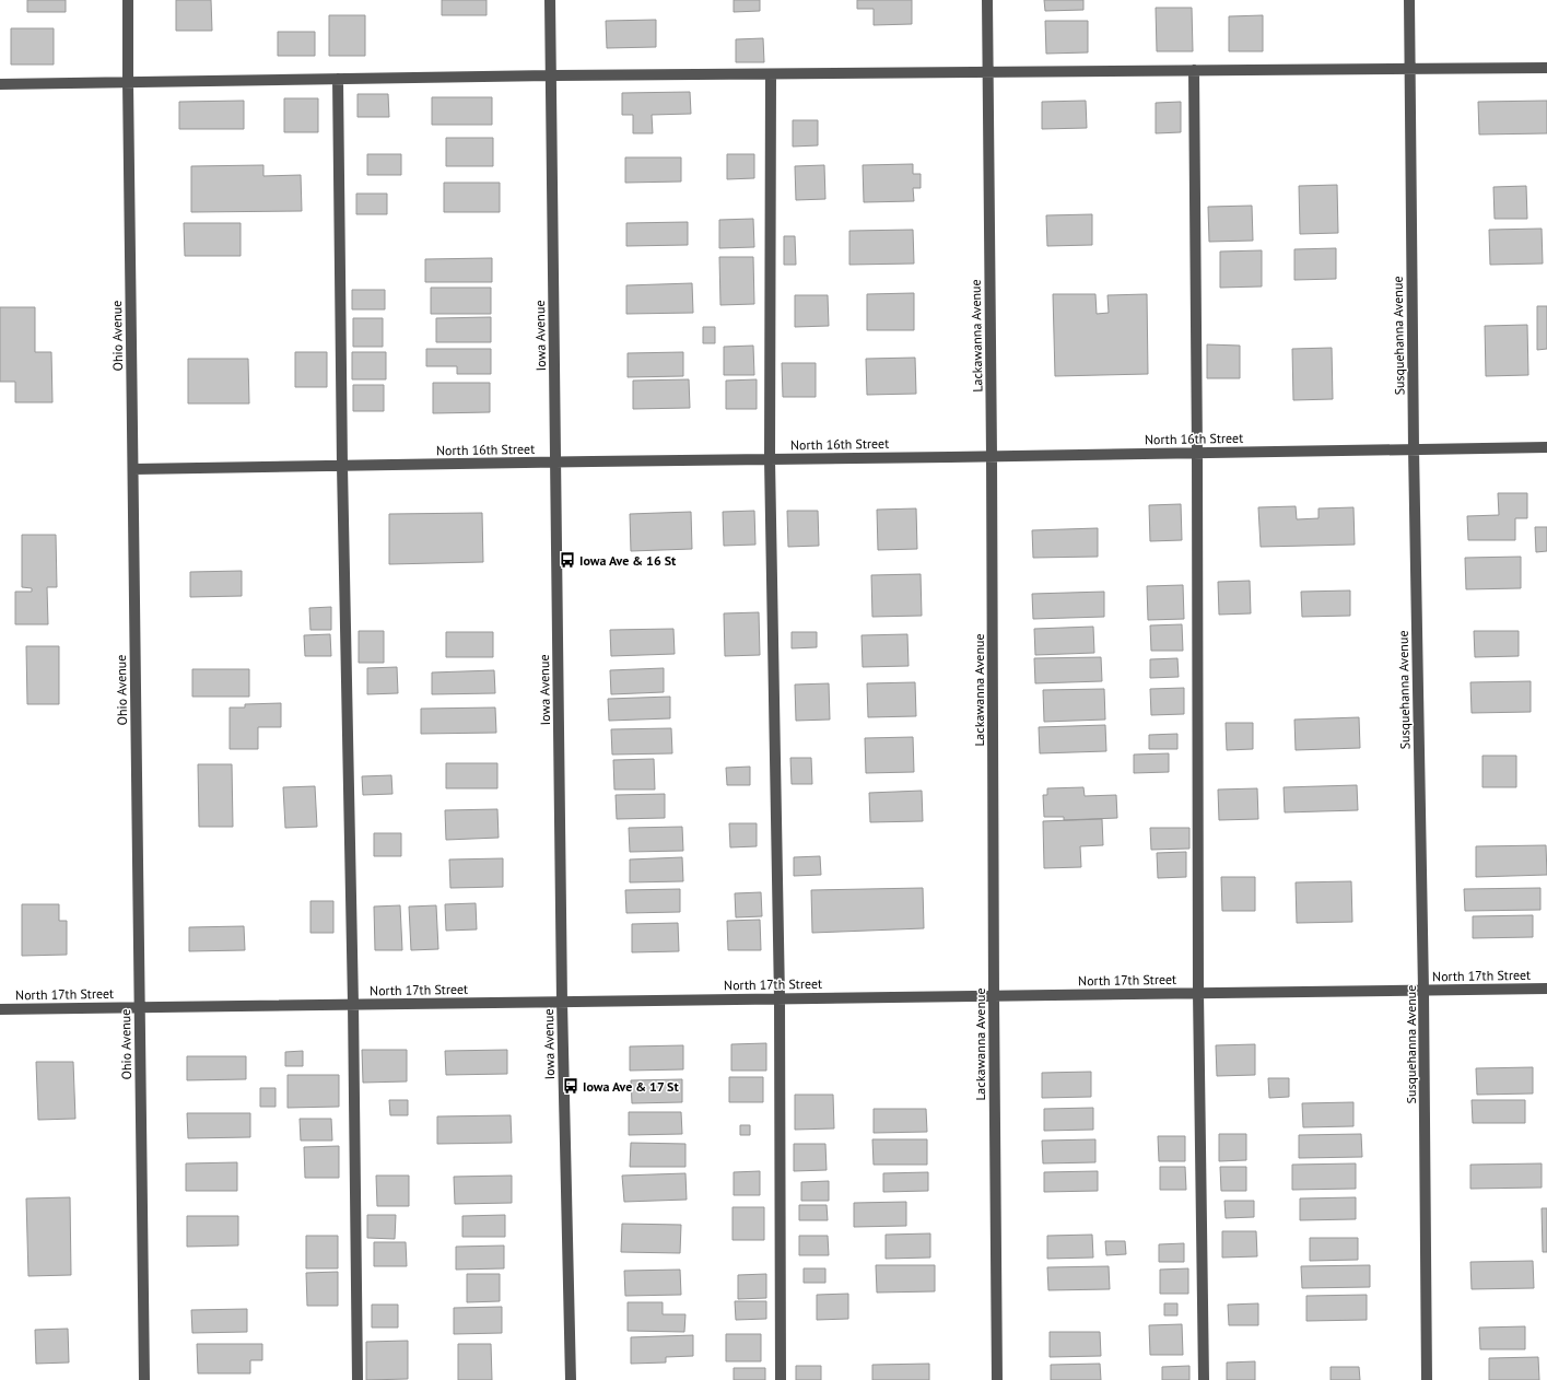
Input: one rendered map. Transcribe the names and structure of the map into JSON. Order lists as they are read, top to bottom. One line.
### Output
{"streets":{"street":["Ohio Avenue","Iowa Avenue","Lackawanna Avenue","Susquehanna Avenue","North 16th Street","North 17th Street"]},"crossings":[["Ohio Avenue","North 16th Street"],["Ohio Avenue","North 17th Street"],["Iowa Avenue","North 16th Street"],["Iowa Avenue","North 17th Street"],["Lackawanna Avenue","North 16th Street"],["Lackawanna Avenue","North 17th Street"],["Susquehanna Avenue","North 16th Street"],["Susquehanna Avenue","North 17th Street"]],"places":{"bus stop":["Iowa Ave & 16 St","Iowa Ave & 17 St"]}}
